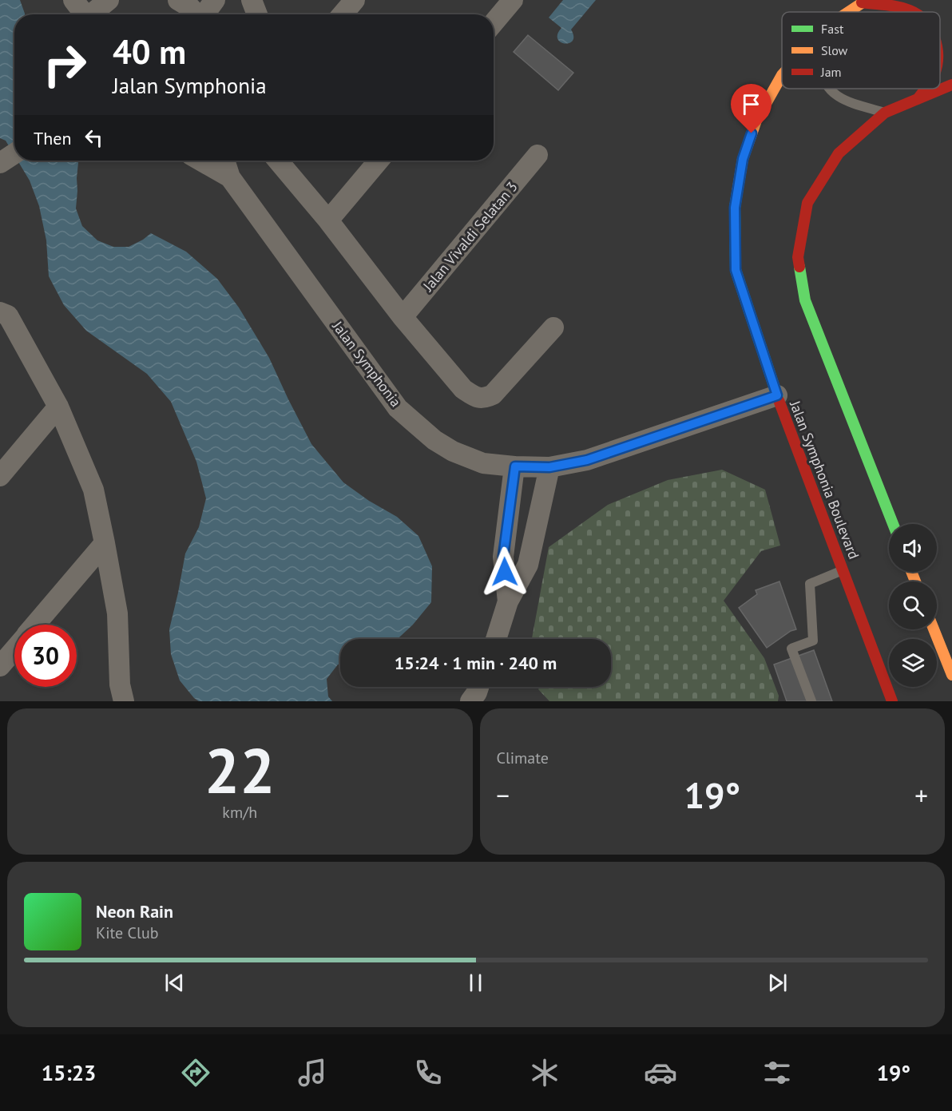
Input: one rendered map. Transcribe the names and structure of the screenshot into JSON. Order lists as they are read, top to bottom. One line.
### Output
{"streets":{"street":["Jalan Vivaldi Selatan 3","Jalan Symphonia","Jalan Symphonia Boulevard"]},"crossings":[["Jalan Symphonia","Jalan Symphonia Boulevard"]],"legend":["Fast","Slow","Jam"],"page":{"turn":["40 m","Jalan Symphonia"],"then":"Then","limit":"30","trip":"15:24 · 1 min · 240 m","tile":[["22","km/h"],"Climate"],"heat":["−","19°","+"],"song":["Neon Rain","Kite Club"],"tabs":["15:23","19°"]}}
